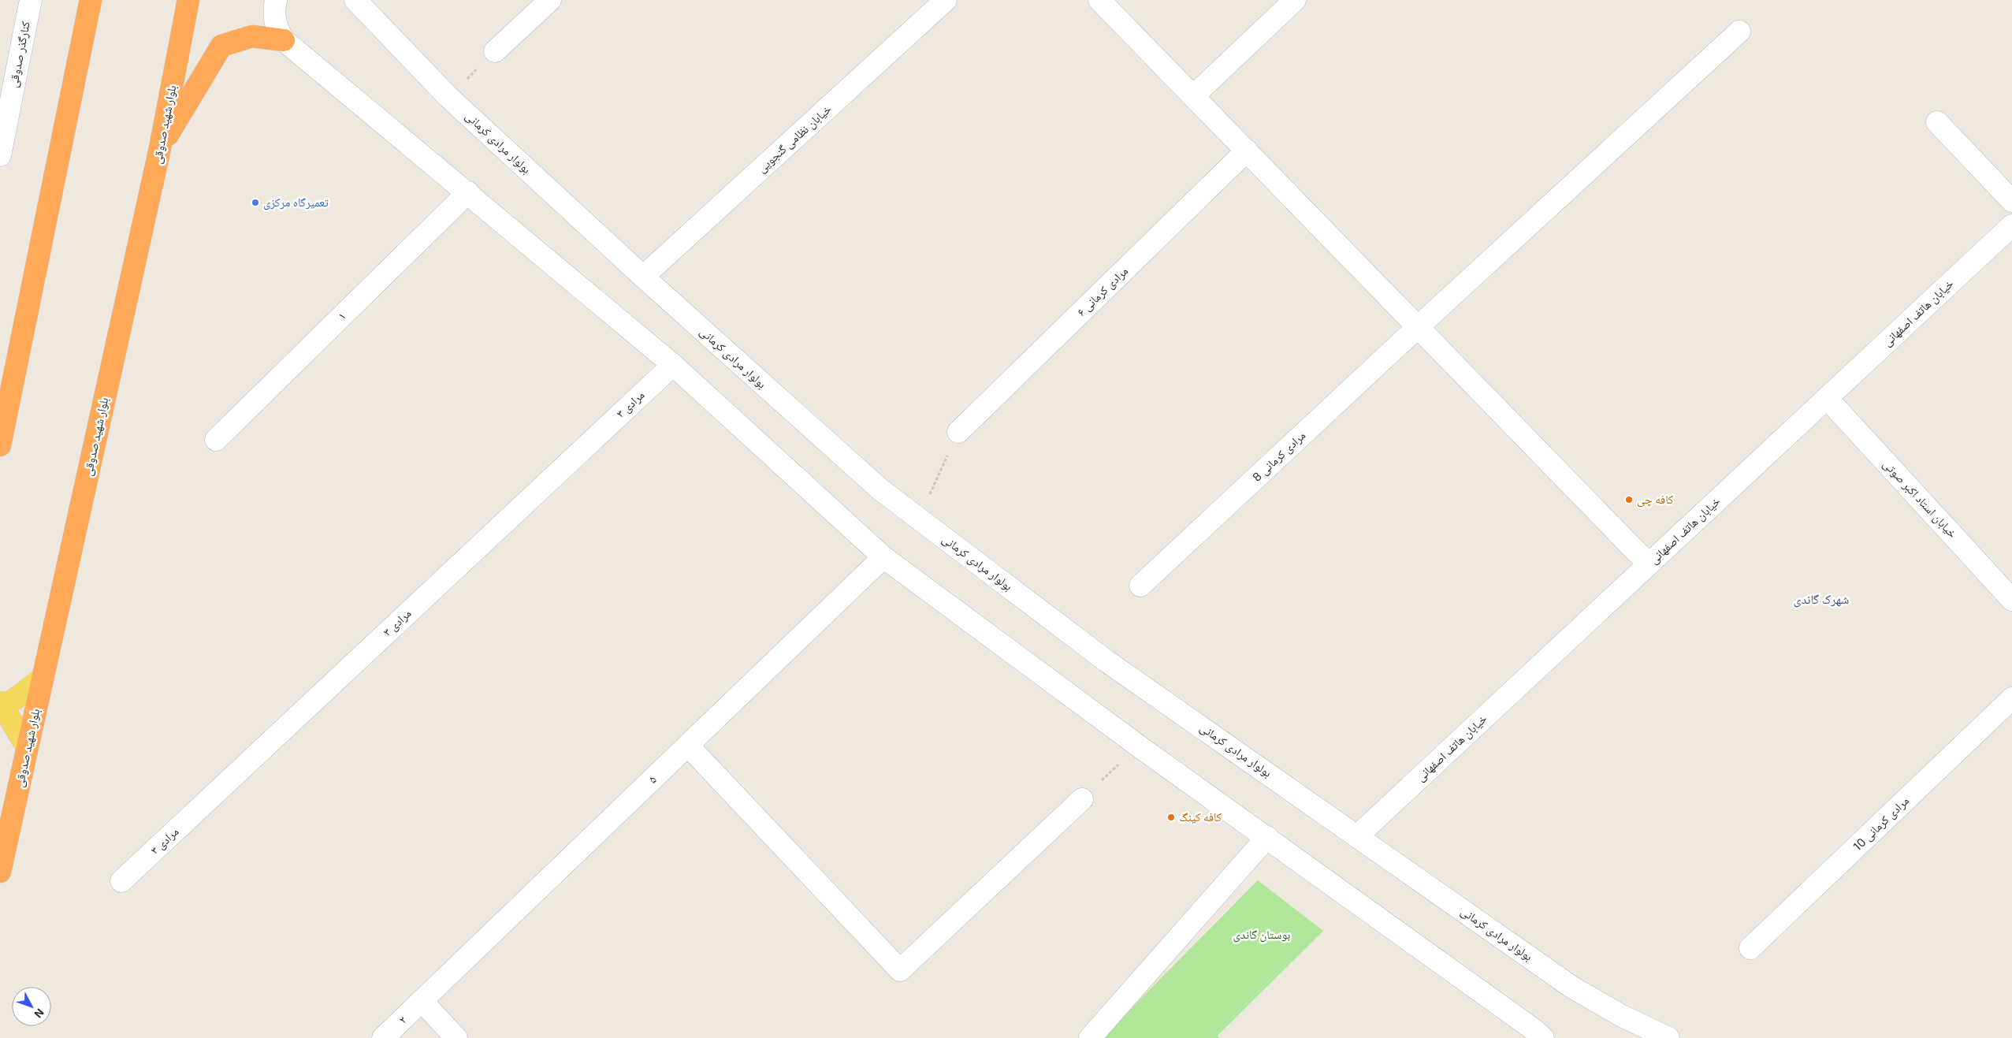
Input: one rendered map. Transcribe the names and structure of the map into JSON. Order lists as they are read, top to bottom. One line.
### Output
{"streets":{"highway":["بلوار شهید صدوقی"],"street":["کنارگذر صدوقی","خیابان نظامی گنجویی","بولوار مرادی کرمانی","مرادی کرمانی ۶","خیابان هاتف اصفهانی","۱","مرادی ۳","مرادی کرمانی 8","خیابان استاد اکبر صوتی","۵","مرادی کرمانی 10","۲"]},"crossings":[["خیابان نظامی گنجویی","بولوار مرادی کرمانی"],["بولوار مرادی کرمانی","خیابان هاتف اصفهانی"],["خیابان هاتف اصفهانی","خیابان استاد اکبر صوتی"],["۵","۲"]],"districts":["شهرک گاندی"],"parks":["بوستان گاندی"],"places":["تعمیرگاه مرکزی","کافه چی","کافه کینگ"],"north":"bottom right"}
